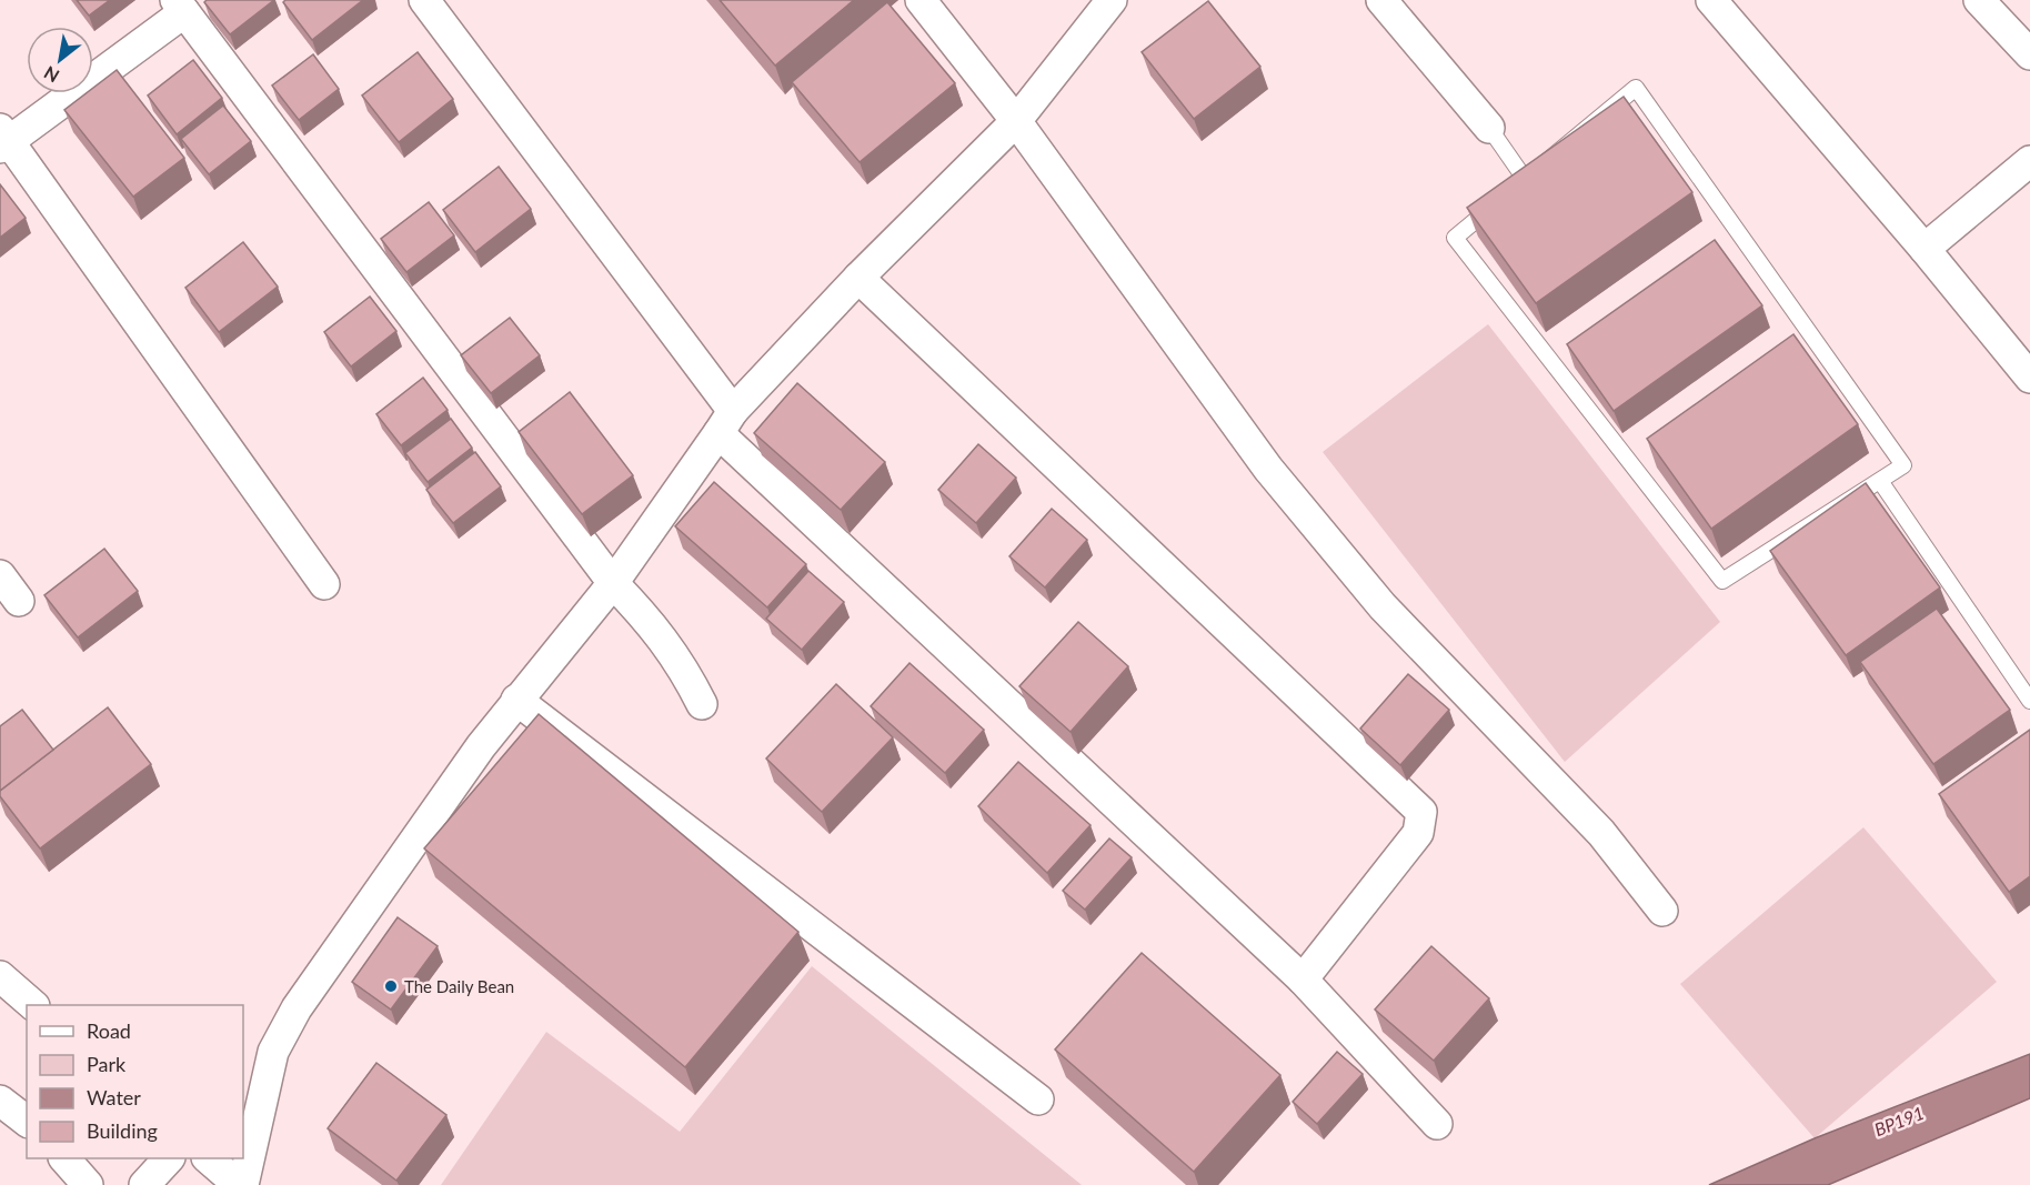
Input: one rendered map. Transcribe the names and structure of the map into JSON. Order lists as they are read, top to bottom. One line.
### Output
{"water":["BP191"],"places":["The Daily Bean"],"legend":["Road","Park","Water","Building"],"north":"bottom left"}
